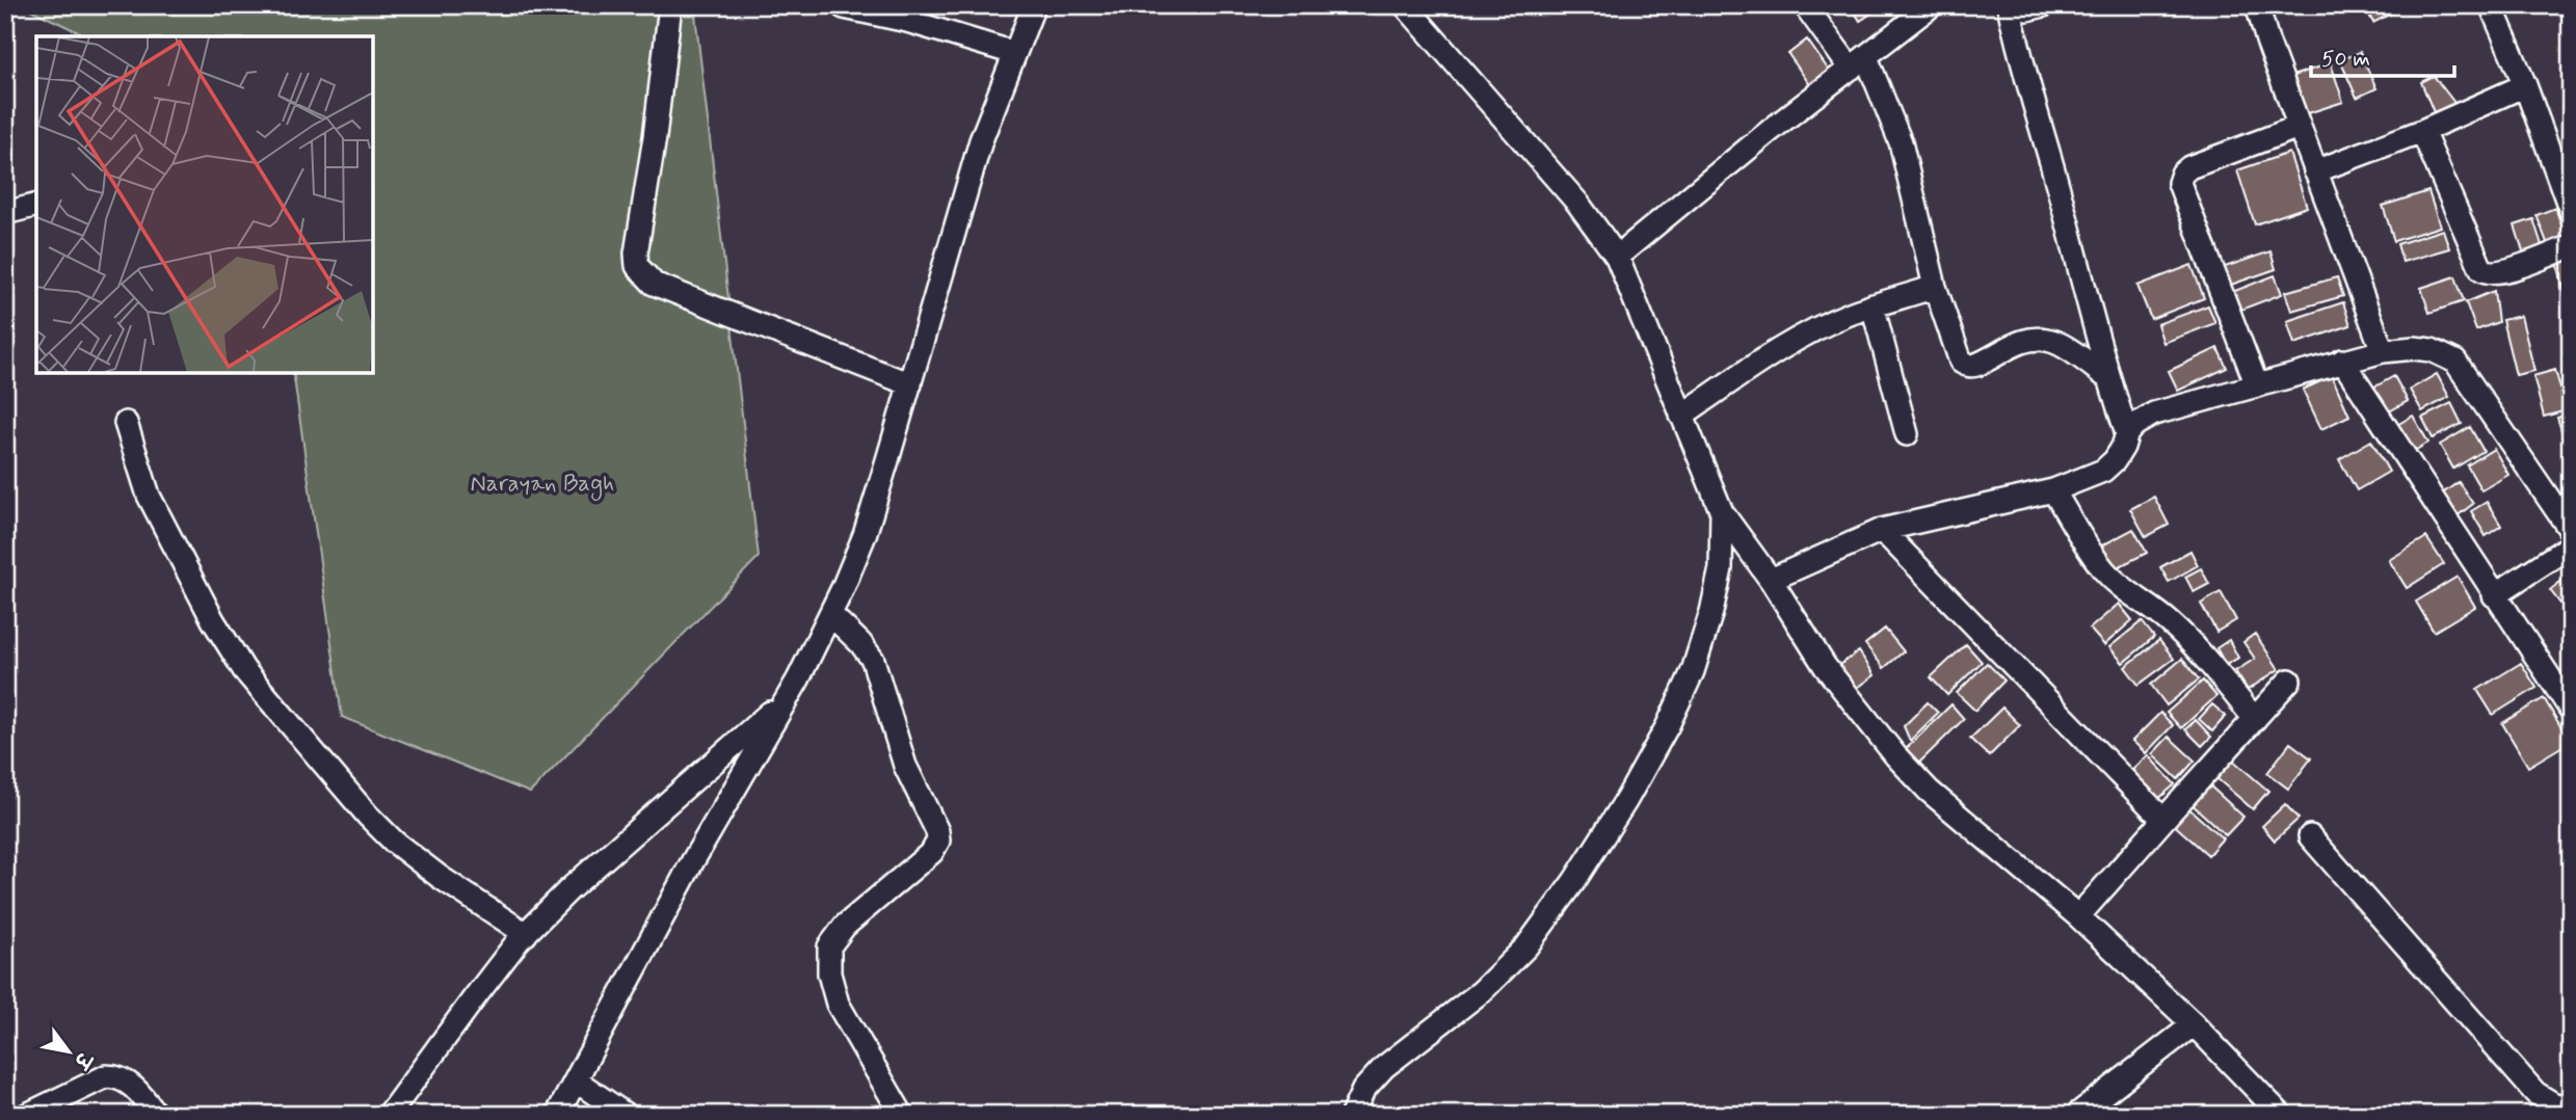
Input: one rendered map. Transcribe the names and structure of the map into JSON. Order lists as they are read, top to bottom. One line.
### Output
{"parks":["Narayan Bagh"],"scale_bar":"50 m","north":"bottom right"}
